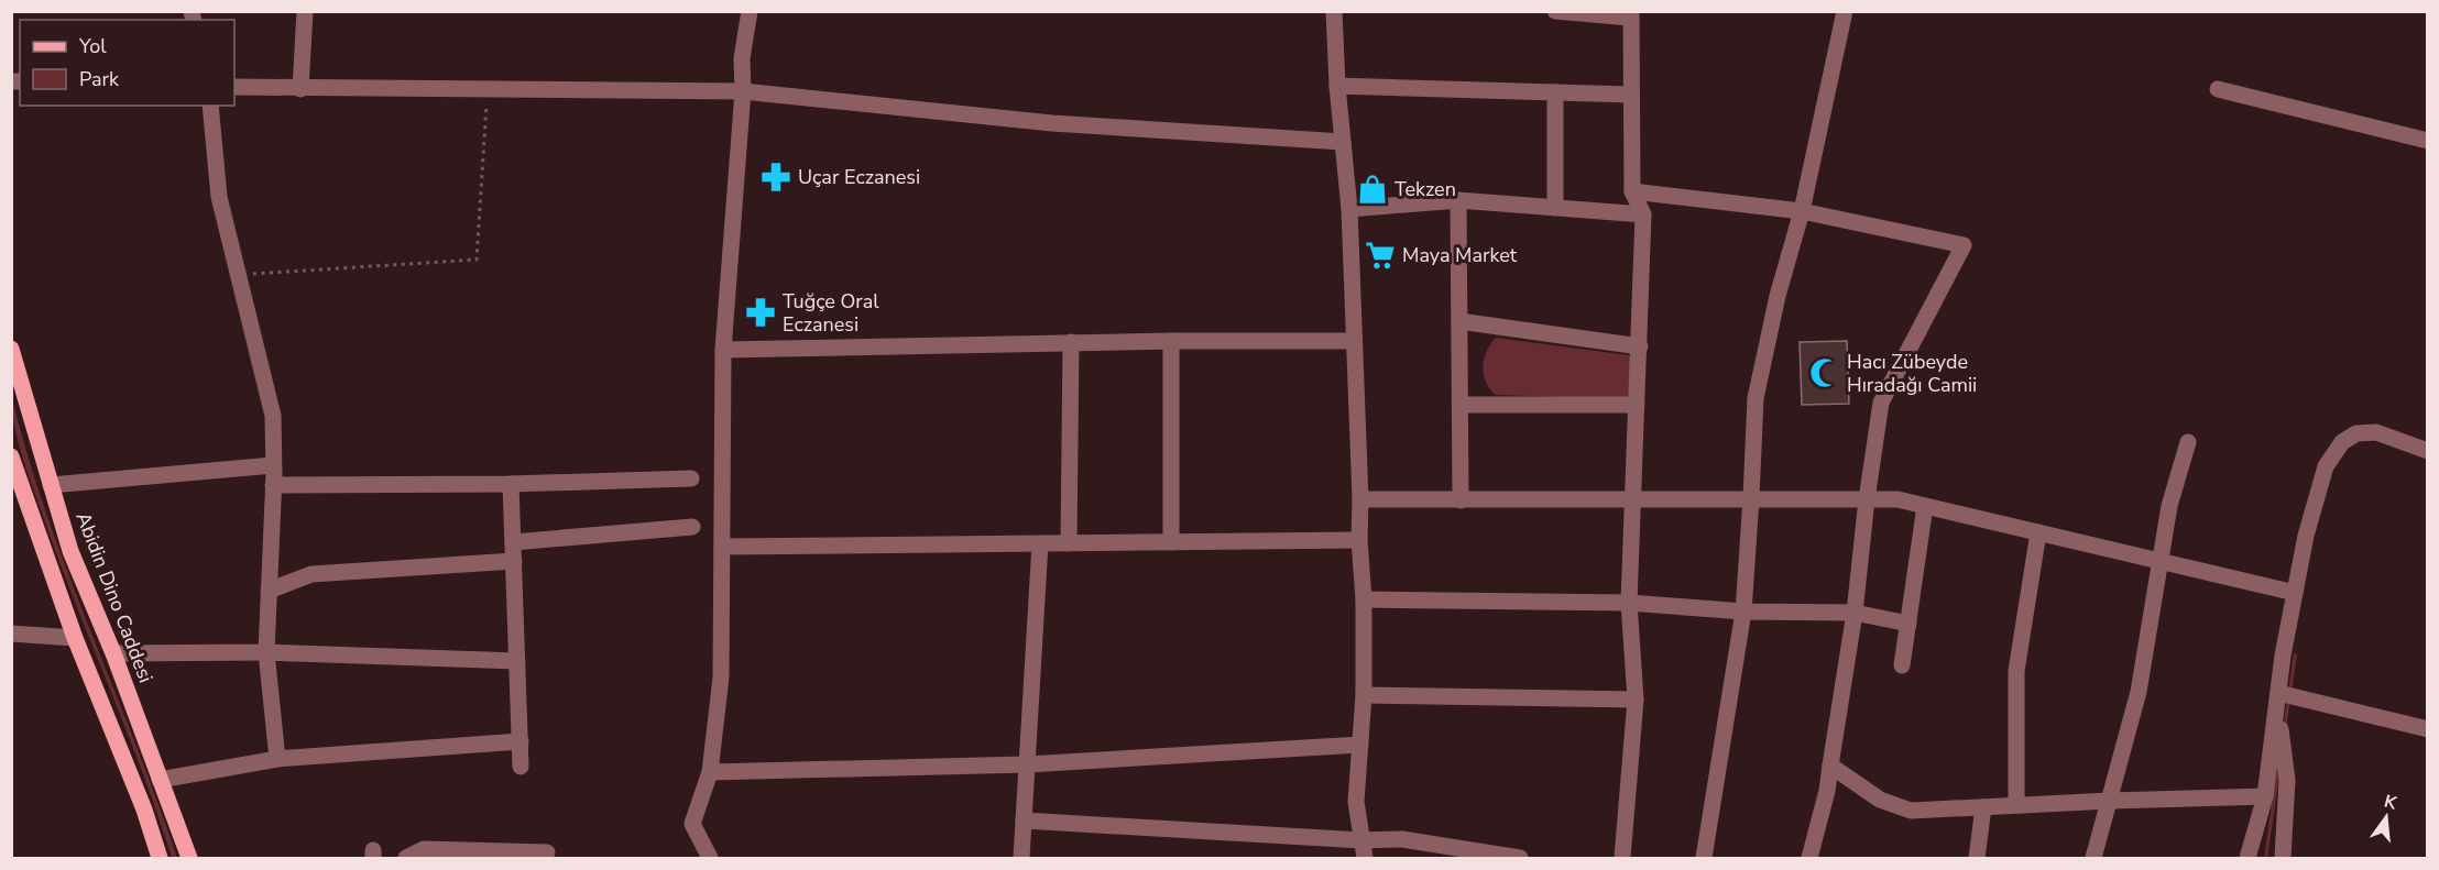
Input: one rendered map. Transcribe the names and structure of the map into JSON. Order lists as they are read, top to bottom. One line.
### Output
{"streets":{"main road":["Abidin Dino Caddesi"]},"places":{"pharmacy":["Uçar Eczanesi","Tuğçe Oral Eczanesi"],"shop":["Tekzen"],"supermarket":["Maya Market"],"mosque":["Hacı Zübeyde Hıradağı Camii"]},"legend":["Yol","Park"],"north":"top"}
